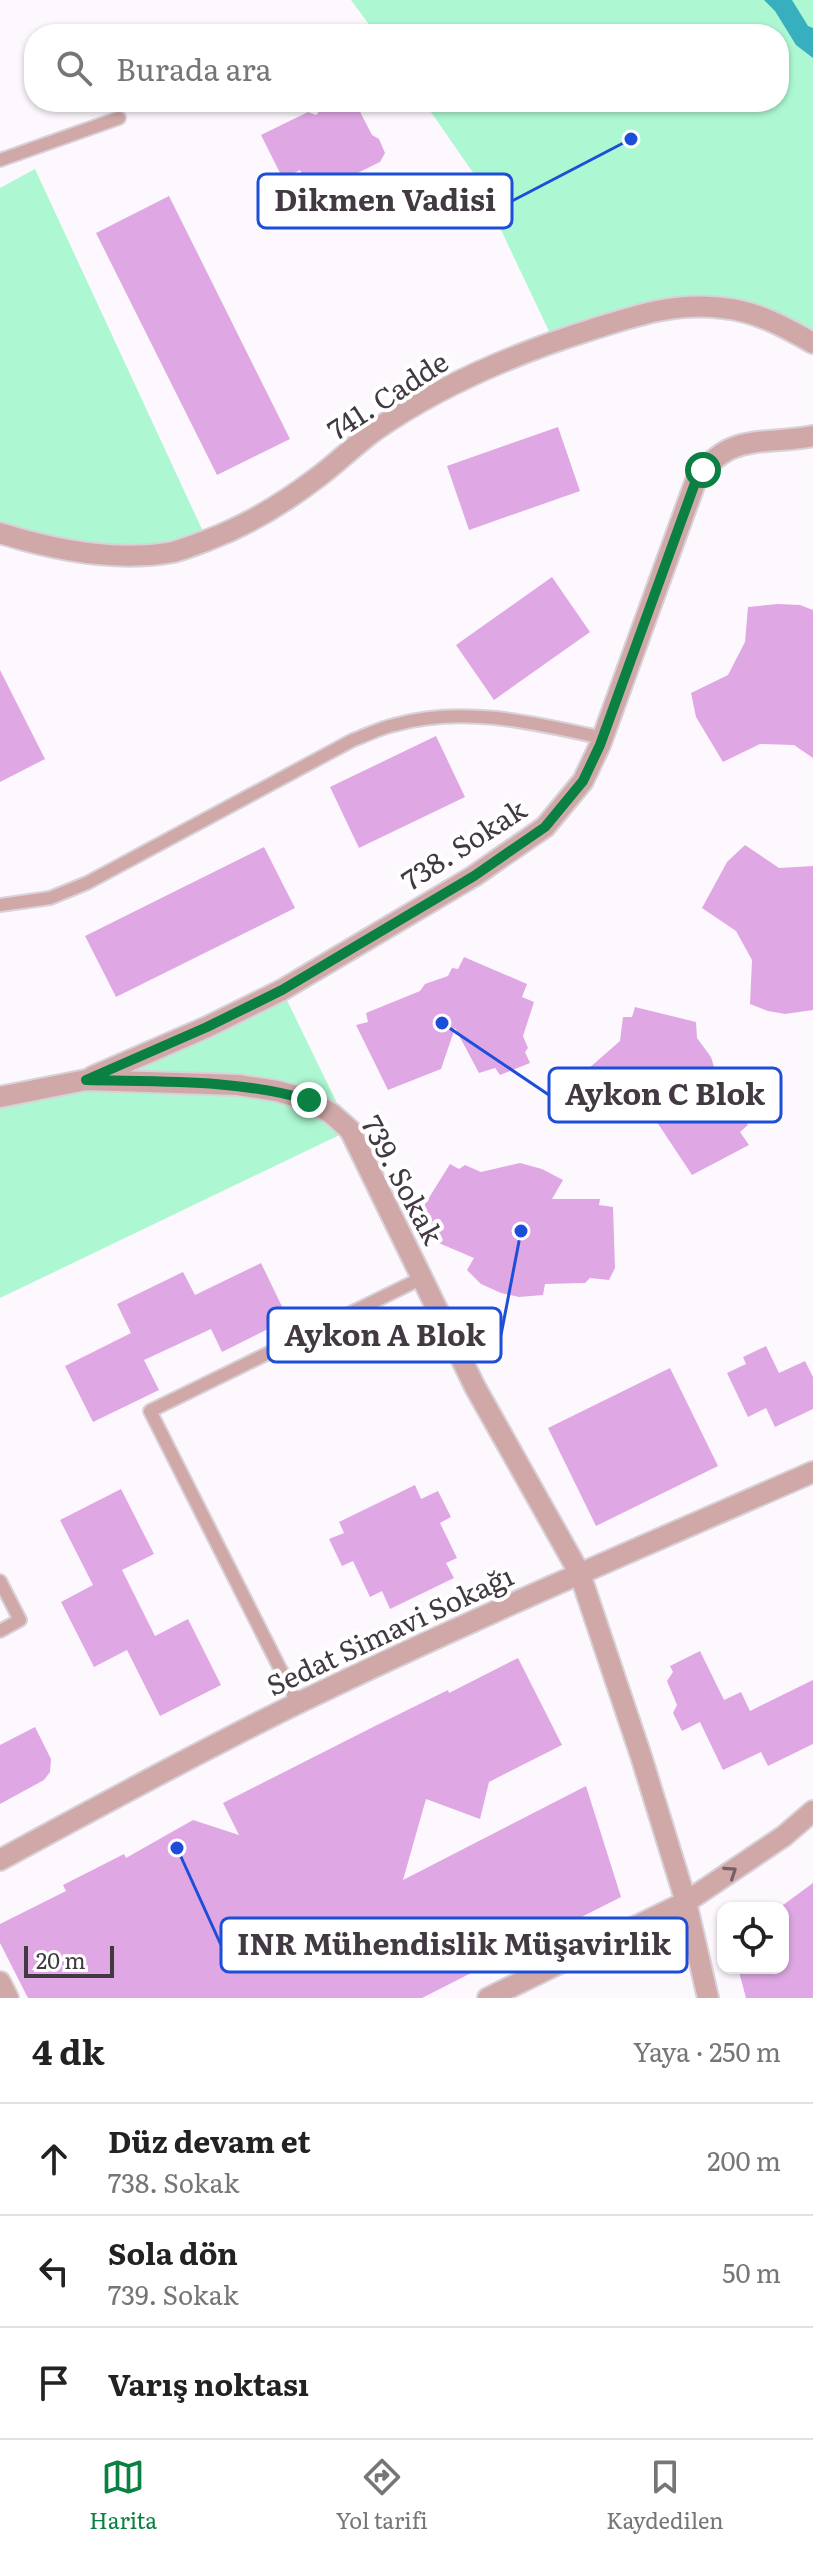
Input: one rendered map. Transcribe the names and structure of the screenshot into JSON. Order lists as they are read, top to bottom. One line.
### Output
{"streets":{"street":["741. Cadde","738. Sokak","739. Sokak","Sedat Simavi Sokağı"]},"crossings":[["738. Sokak","739. Sokak"],["739. Sokak","Sedat Simavi Sokağı"]],"places":["Dikmen Vadisi","Aykon C Blok","Aykon A Blok","INR Mühendislik Müşavirlik"],"scale_bar":"20 m","page":{"search":"Burada ara","scale":"20 m","heading":["4 dk","Yaya · 250 m"],"list":[["Düz devam et","738. Sokak","200 m"],["Sola dön","739. Sokak","50 m"],"Varış noktası"],"nav":["Harita","Yol tarifi","Kaydedilen"]}}
